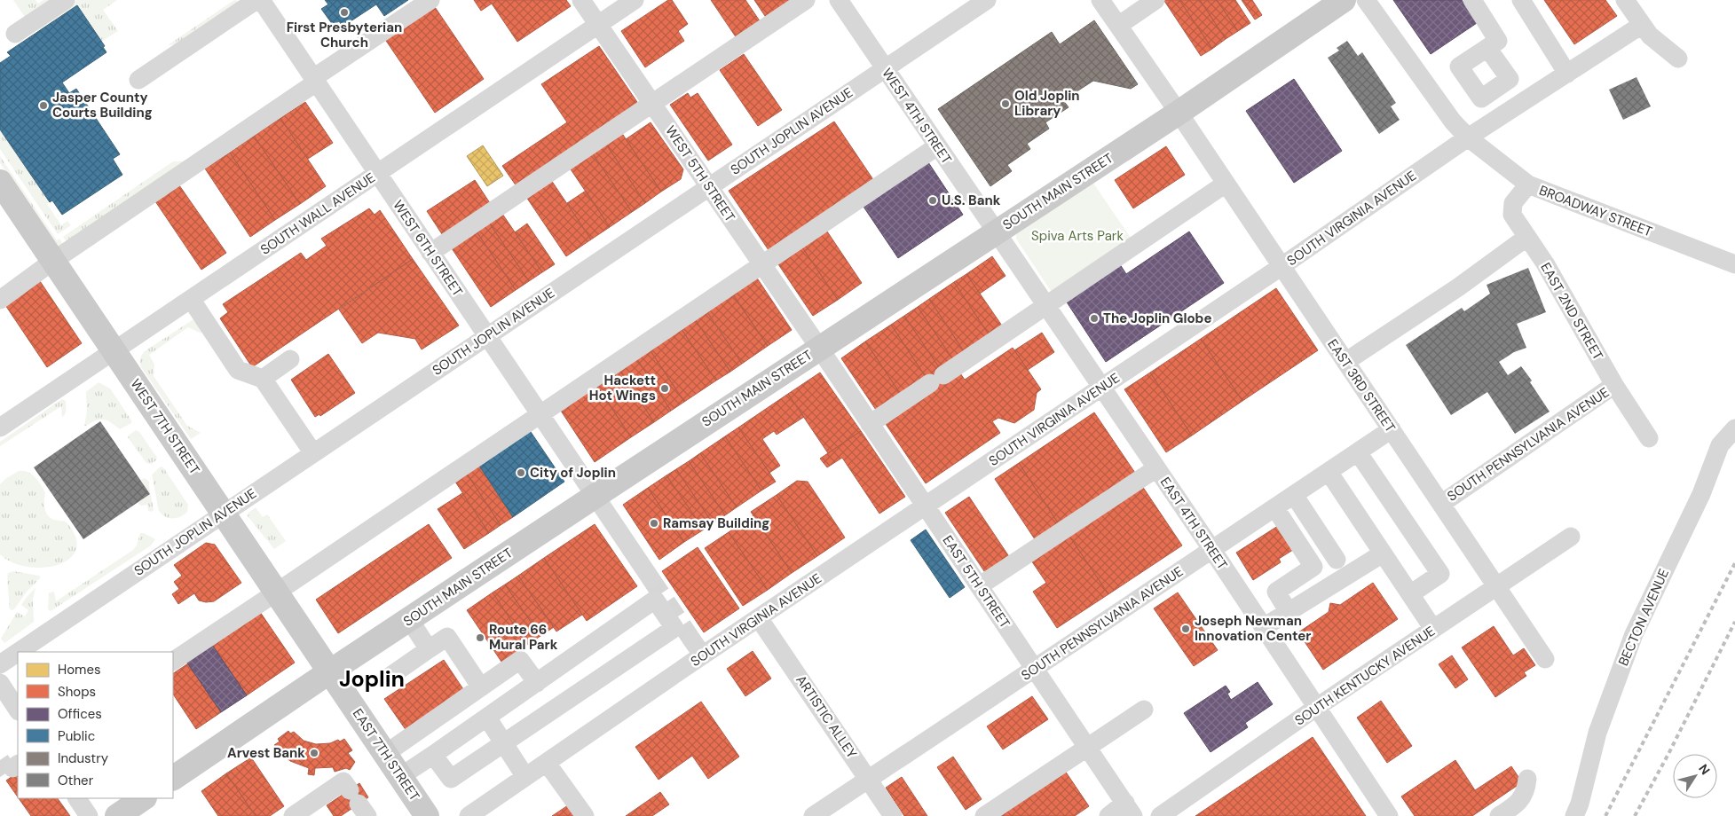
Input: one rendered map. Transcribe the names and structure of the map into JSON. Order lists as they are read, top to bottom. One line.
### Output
{"streets":{"main road":["SOUTH MAIN STREET","WEST 7TH STREET","EAST 7TH STREET"],"street":["WEST 4TH STREET","SOUTH JOPLIN AVENUE","WEST 5TH STREET","BROADWAY STREET","SOUTH WALL AVENUE","SOUTH VIRGINIA AVENUE","WEST 6TH STREET","EAST 2ND STREET","EAST 3RD STREET","SOUTH PENNSYLVANIA AVENUE","EAST 4TH STREET","EAST 5TH STREET","BECTON AVENUE","SOUTH KENTUCKY AVENUE","ARTISTIC ALLEY"]},"crossings":[["WEST 4TH STREET","SOUTH JOPLIN AVENUE"],["WEST 4TH STREET","SOUTH MAIN STREET"],["WEST 4TH STREET","EAST 4TH STREET"],["SOUTH JOPLIN AVENUE","WEST 5TH STREET"],["SOUTH JOPLIN AVENUE","WEST 6TH STREET"],["SOUTH JOPLIN AVENUE","WEST 7TH STREET"],["WEST 5TH STREET","SOUTH MAIN STREET"],["WEST 5TH STREET","SOUTH WALL AVENUE"],["WEST 5TH STREET","EAST 5TH STREET"],["SOUTH MAIN STREET","WEST 6TH STREET"],["SOUTH MAIN STREET","EAST 3RD STREET"],["SOUTH MAIN STREET","WEST 7TH STREET"],["SOUTH MAIN STREET","EAST 4TH STREET"],["SOUTH MAIN STREET","EAST 5TH STREET"],["SOUTH MAIN STREET","EAST 7TH STREET"],["BROADWAY STREET","SOUTH VIRGINIA AVENUE"],["BROADWAY STREET","EAST 2ND STREET"],["SOUTH WALL AVENUE","WEST 6TH STREET"],["SOUTH WALL AVENUE","WEST 7TH STREET"],["SOUTH VIRGINIA AVENUE","EAST 3RD STREET"],["SOUTH VIRGINIA AVENUE","EAST 4TH STREET"],["SOUTH VIRGINIA AVENUE","EAST 5TH STREET"],["SOUTH VIRGINIA AVENUE","ARTISTIC ALLEY"],["EAST 2ND STREET","SOUTH PENNSYLVANIA AVENUE"],["EAST 3RD STREET","SOUTH PENNSYLVANIA AVENUE"],["EAST 3RD STREET","SOUTH KENTUCKY AVENUE"],["WEST 7TH STREET","EAST 7TH STREET"],["SOUTH PENNSYLVANIA AVENUE","EAST 4TH STREET"],["SOUTH PENNSYLVANIA AVENUE","EAST 5TH STREET"],["EAST 4TH STREET","SOUTH KENTUCKY AVENUE"]],"districts":["Joplin"],"parks":["Spiva Arts Park"],"places":["First Presbyterian Church","Old Joplin Library","Jasper County Courts Building","U.S. Bank","The Joplin Globe","Hackett Hot Wings","City of Joplin","Ramsay Building","Joseph Newman Innovation Center","Route 66 Mural Park","Arvest Bank"],"legend":["Homes","Shops","Offices","Public","Industry","Other"],"north":"top right"}
